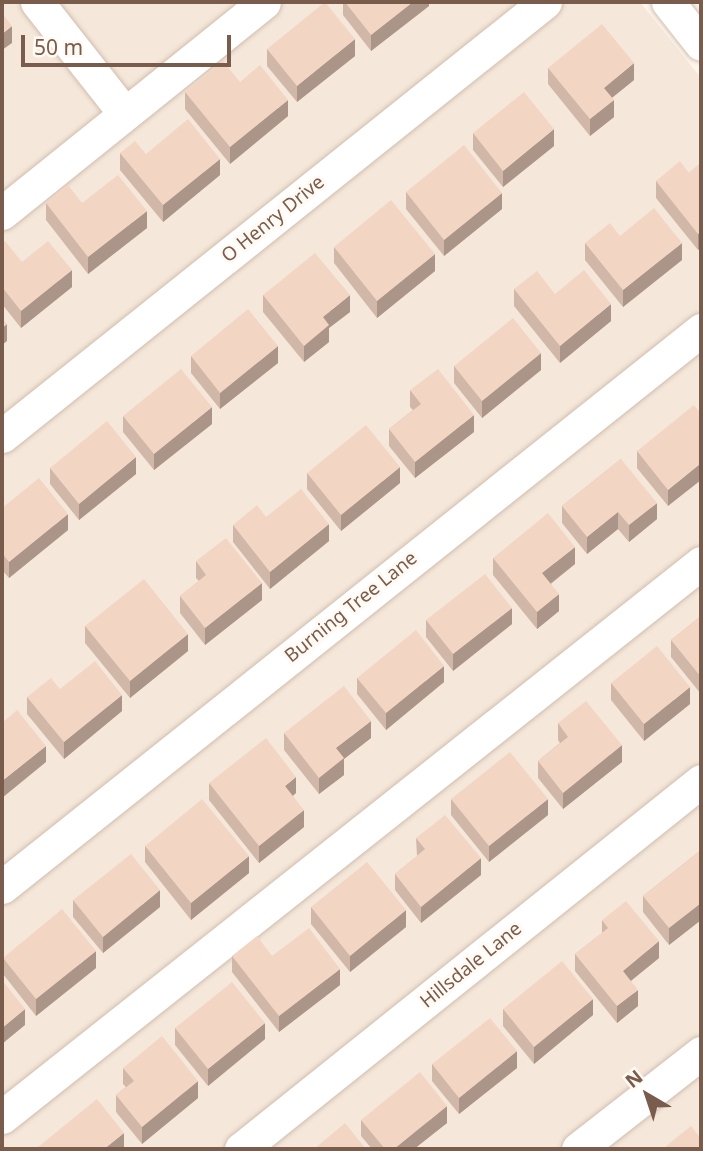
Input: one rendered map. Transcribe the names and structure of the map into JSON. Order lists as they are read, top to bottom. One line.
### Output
{"streets":{"street":["O Henry Drive","Burning Tree Lane","Hillsdale Lane"]},"scale_bar":"50 m","north":"top left"}
